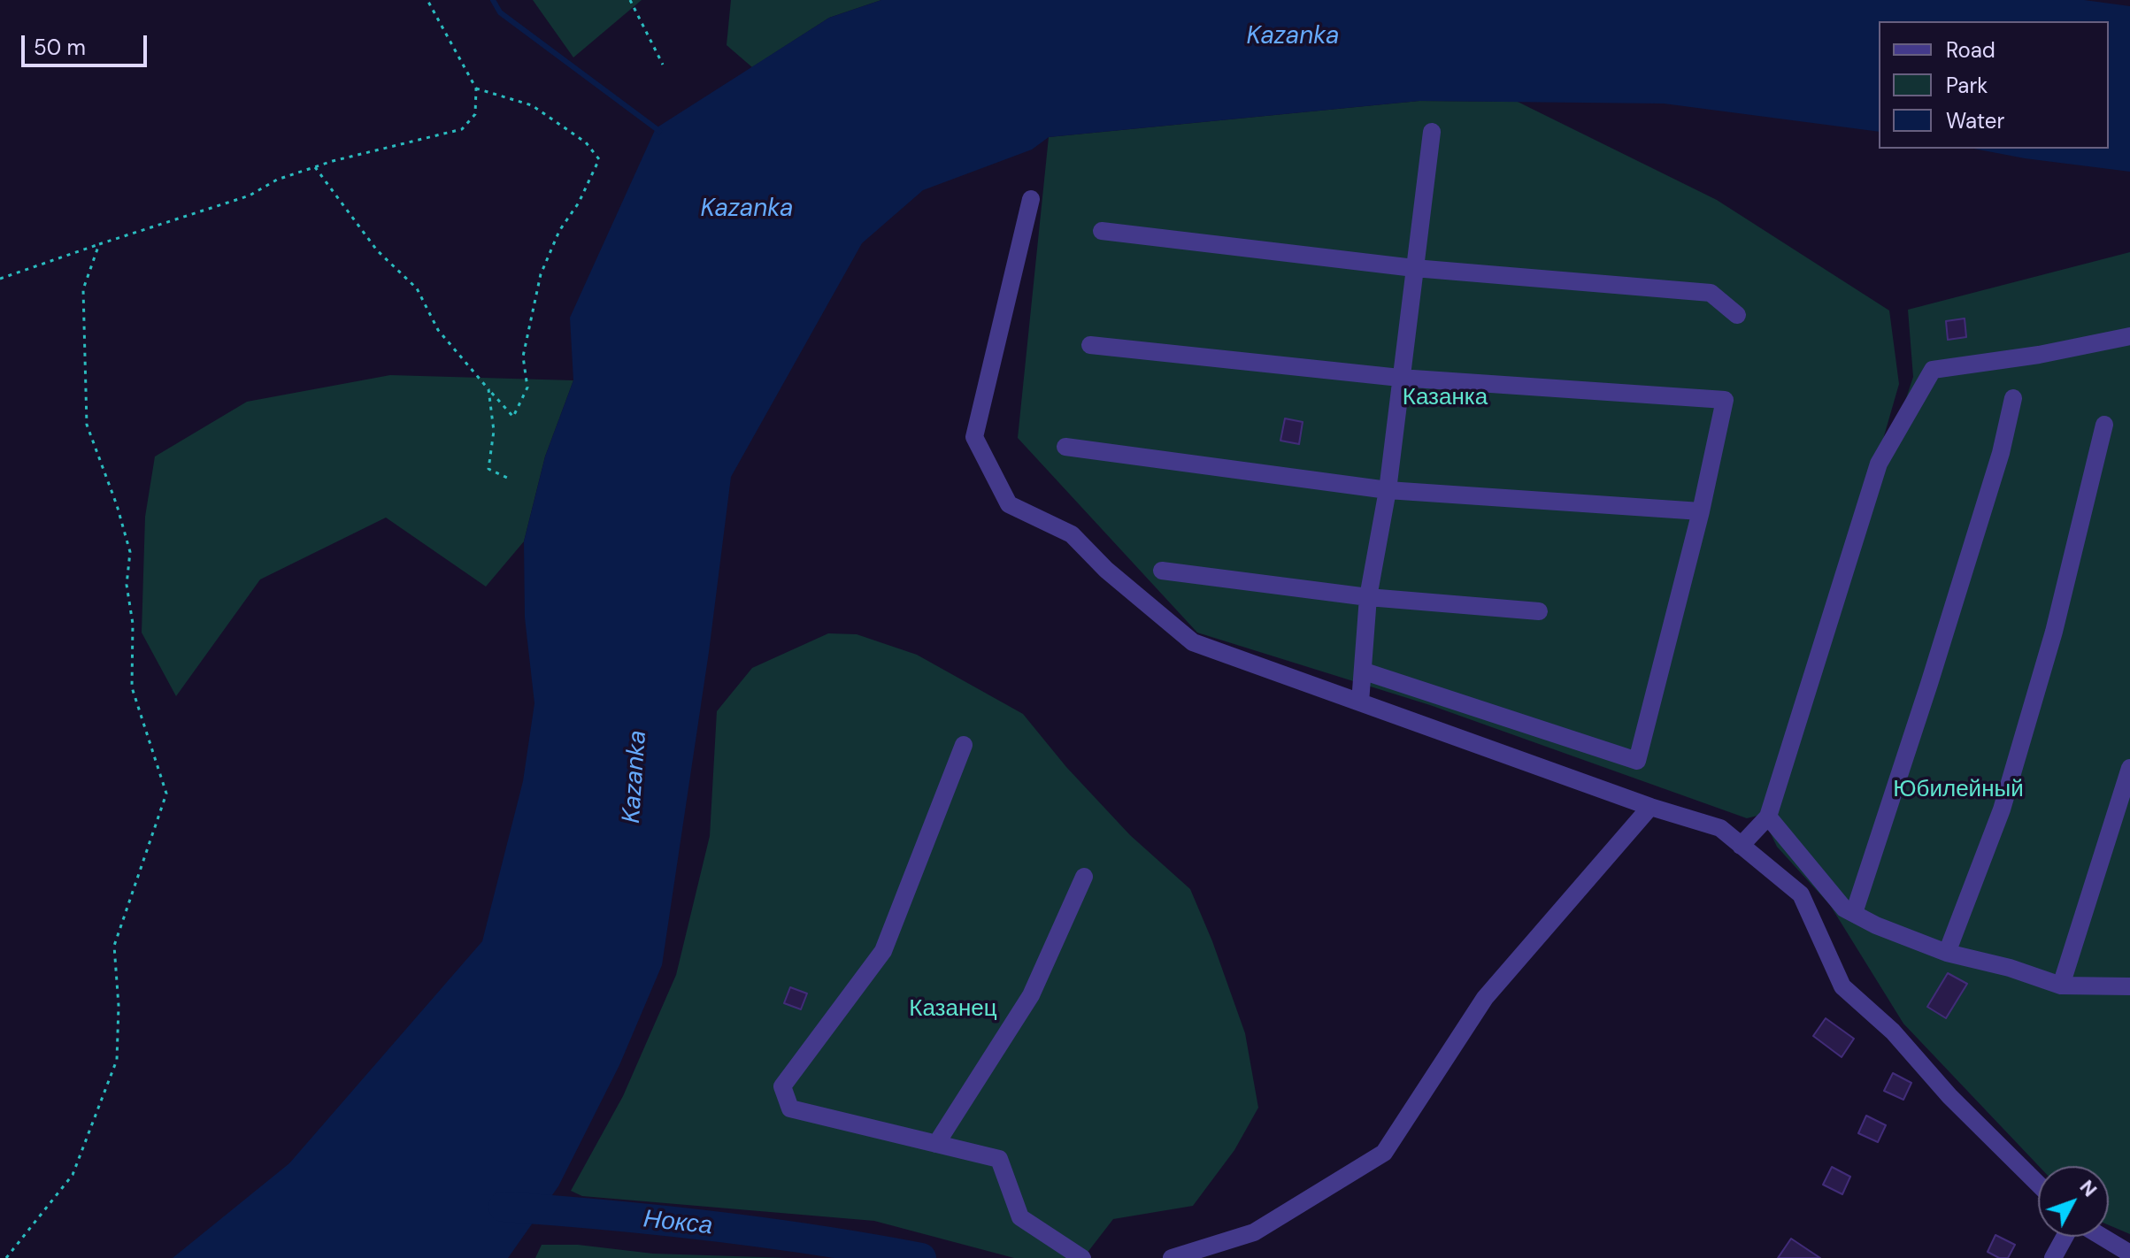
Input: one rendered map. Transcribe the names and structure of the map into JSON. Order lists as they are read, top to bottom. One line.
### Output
{"water":["Kazanka","Нокса"],"parks":["Казанка","Юбилейный","Казанец"],"legend":["Road","Park","Water"],"scale_bar":"50 m","north":"top right"}
